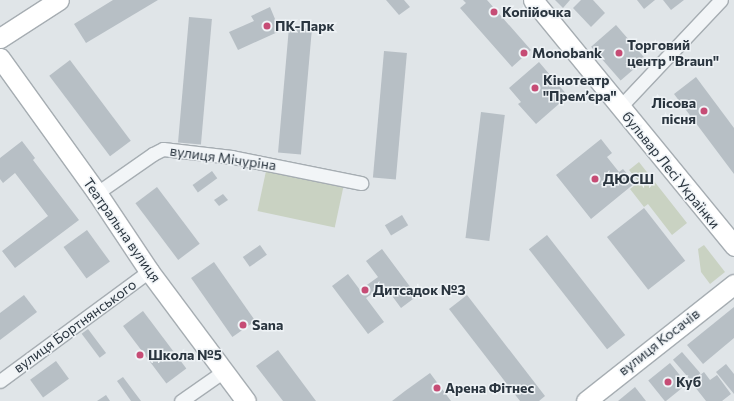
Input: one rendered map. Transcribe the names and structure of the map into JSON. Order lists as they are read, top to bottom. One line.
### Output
{"streets":{"street":["вулиця Мічуріна","бульвар Лесі Українки","Театральна вулиця","вулиця Бортнянського","вулиця Косачів"]},"crossings":[["вулиця Мічуріна","Театральна вулиця"],["Театральна вулиця","вулиця Бортнянського"]],"places":["Копійочка","ПК-Парк","Monobank","Торговий центр \"Braun\"","Кінотеатр \"Прем’єра\"","Лісова пісня","ДЮСШ","Дитсадок №3","Sana","Школа №5","Куб","Арена Фітнес"]}
